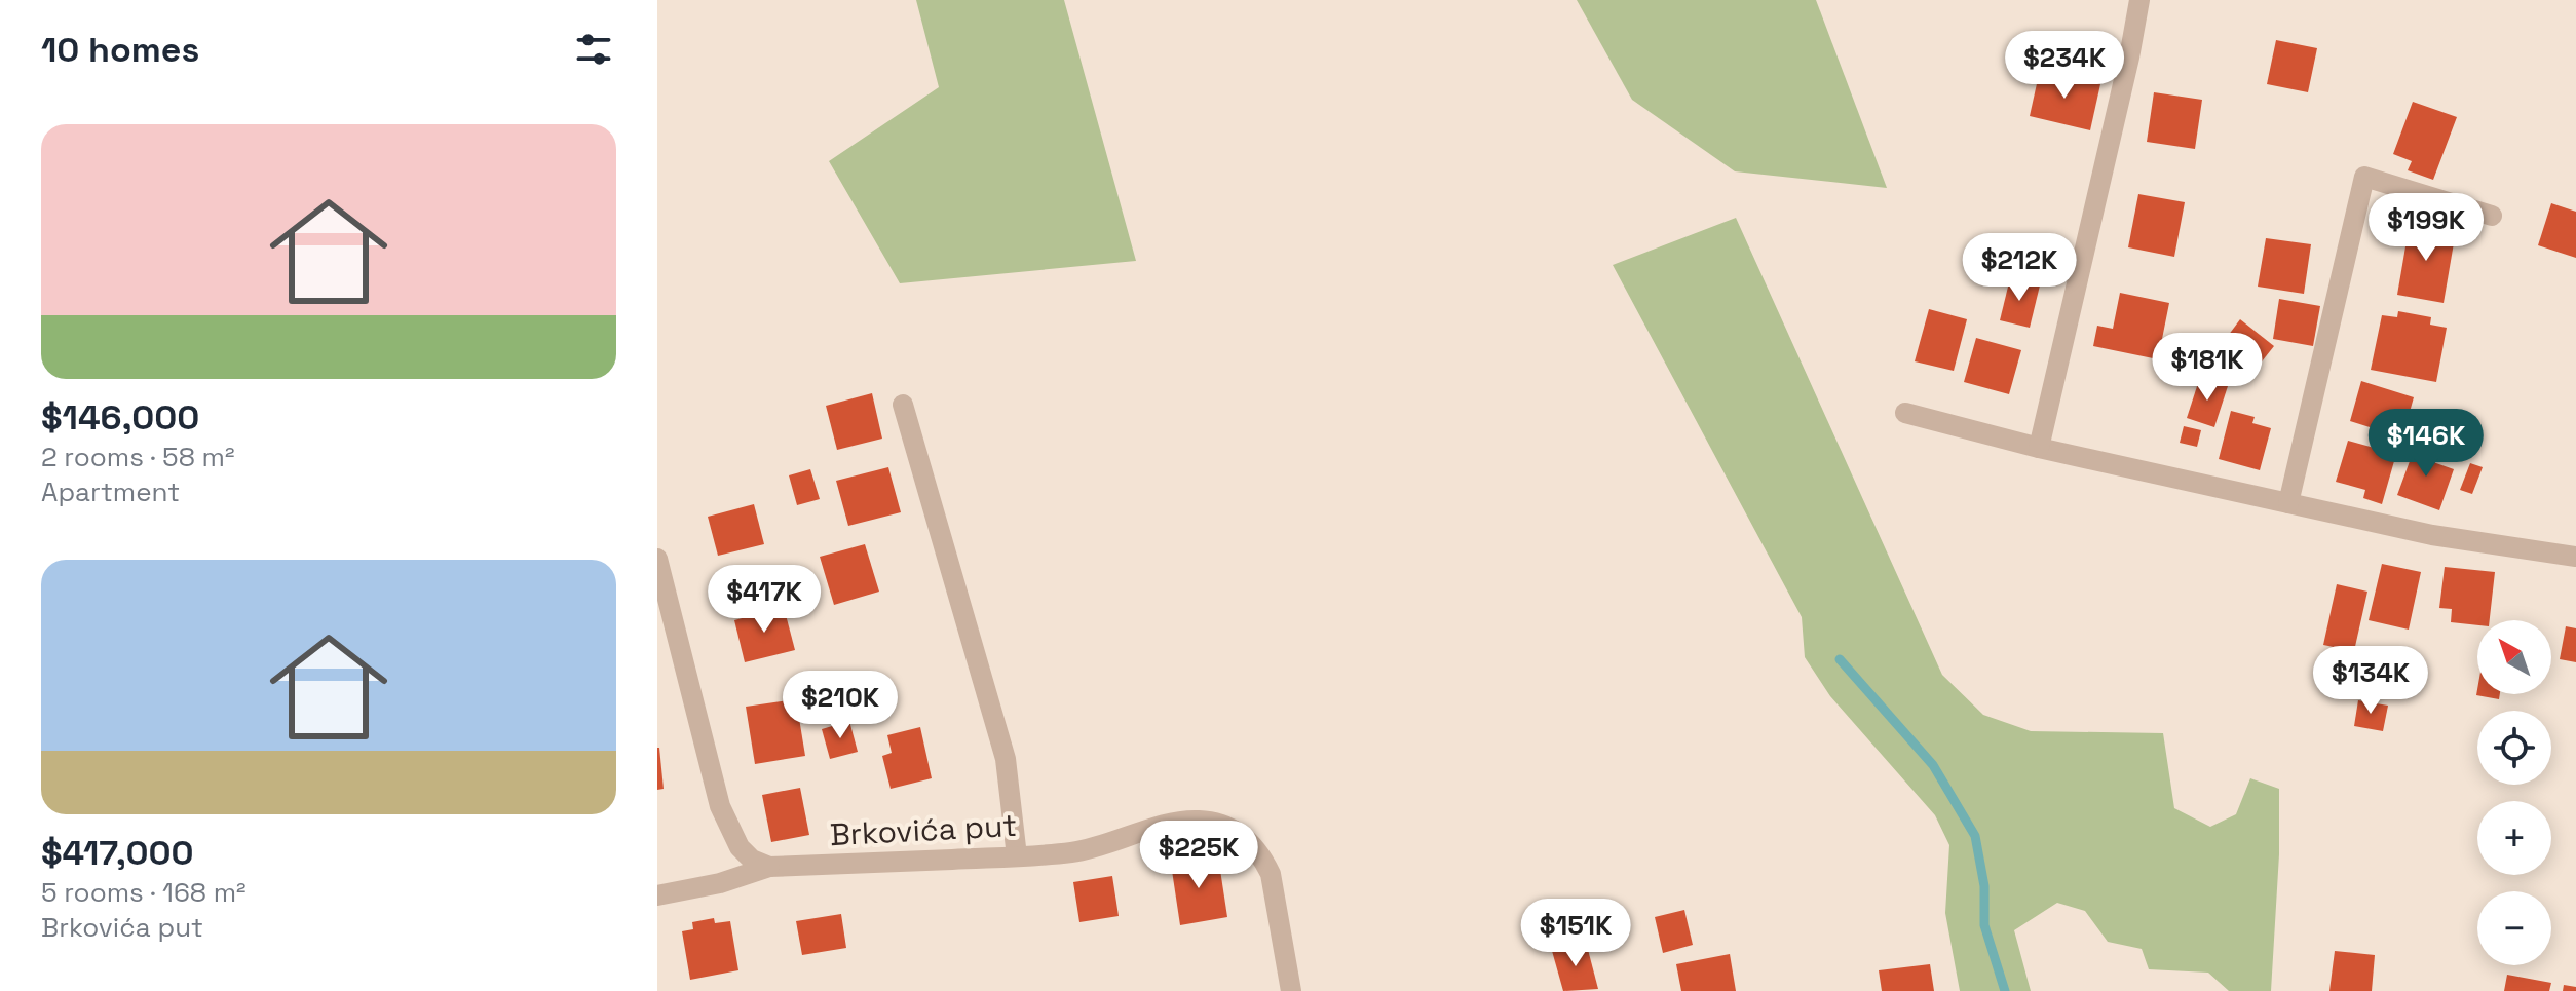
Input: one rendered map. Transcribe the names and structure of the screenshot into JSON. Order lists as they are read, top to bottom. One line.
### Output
{"streets":{"street":["Brkovića put"]},"north":"top left","page":{"heading":"10 homes","price":["$234K","$199K","$212K","$181K","$146K","$417K","$134K","$210K","$225K","$151K"],"list":[{"name":"$146,000","note":"2 rooms · 58 m² · Apartment"},{"name":"$417,000","note":"5 rooms · 168 m² · Brkovića put"}],"map_buttons":["+","−"]}}
